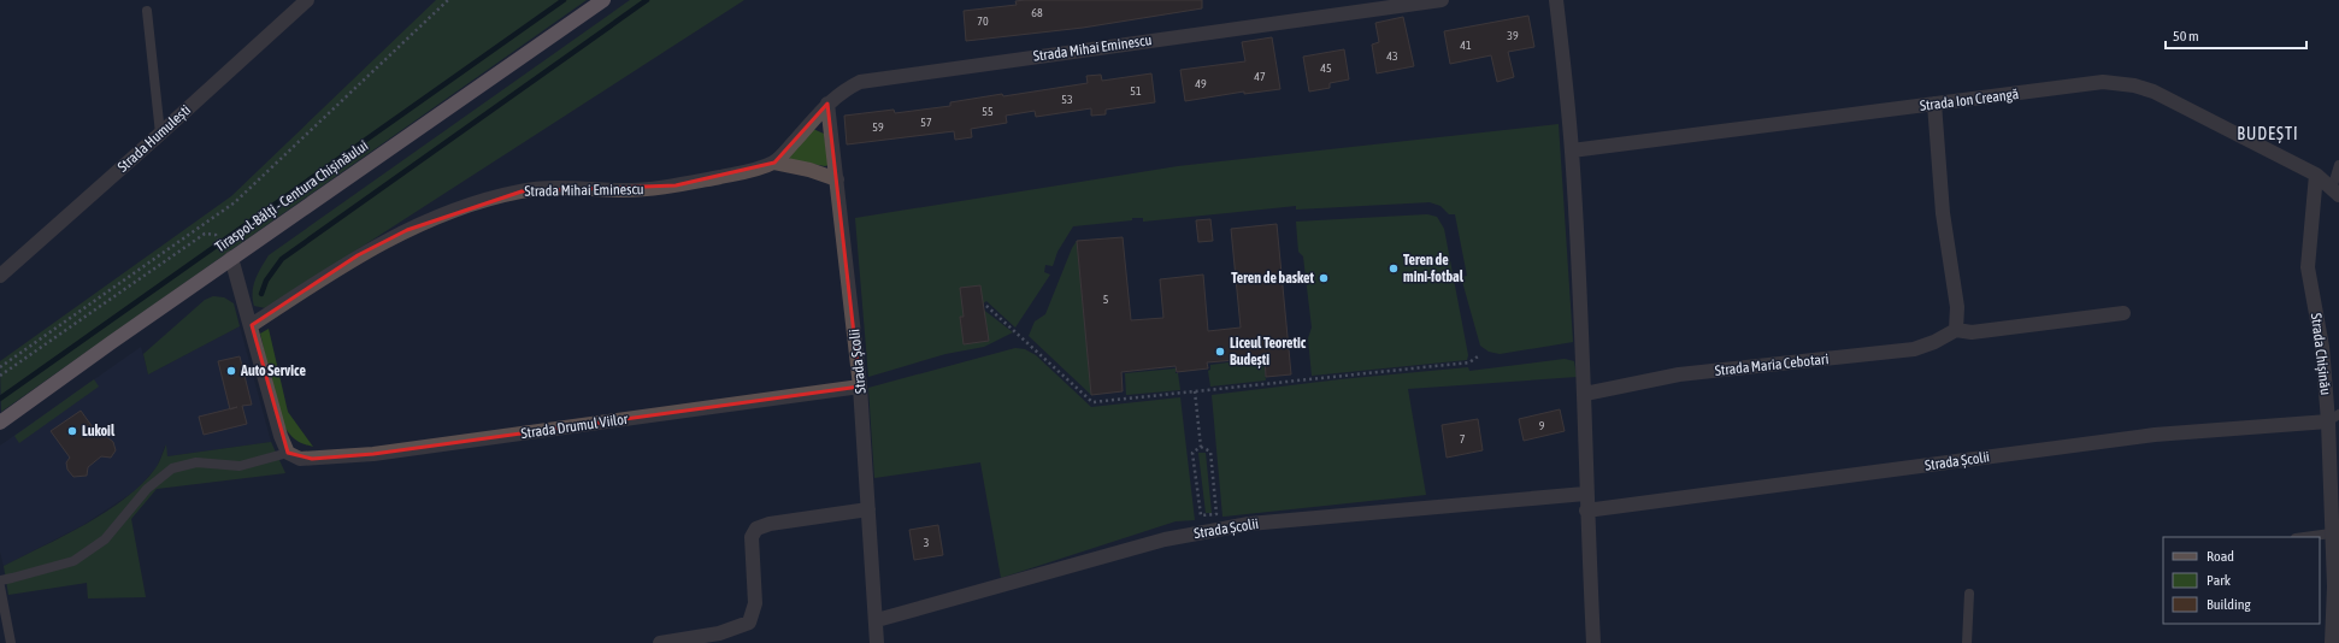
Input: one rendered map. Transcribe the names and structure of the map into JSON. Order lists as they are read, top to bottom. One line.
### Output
{"streets":{"highway":["Tiraspol-Bălţi - Centura Chișinăului"],"street":["Strada Mihai Eminescu","Strada Ion Creangă","Strada Humulești","Strada Chișinău","Strada Școlii","Strada Maria Cebotari","Strada Drumul Viilor"]},"crossings":[["Strada Mihai Eminescu","Strada Școlii"],["Strada Ion Creangă","Strada Chișinău"],["Strada Chișinău","Strada Școlii"],["Strada Școlii","Strada Drumul Viilor"]],"districts":["BUDEȘTI"],"places":["Teren de mini-fotbal","Teren de basket","Liceul Teoretic Budești","Auto Service","Lukoil"],"house_numbers":["68","70","39","41","43","45","47","49","51","53","55","57","59","5","9","7","3"],"legend":["Road","Park","Building"],"scale_bar":"50 m"}
